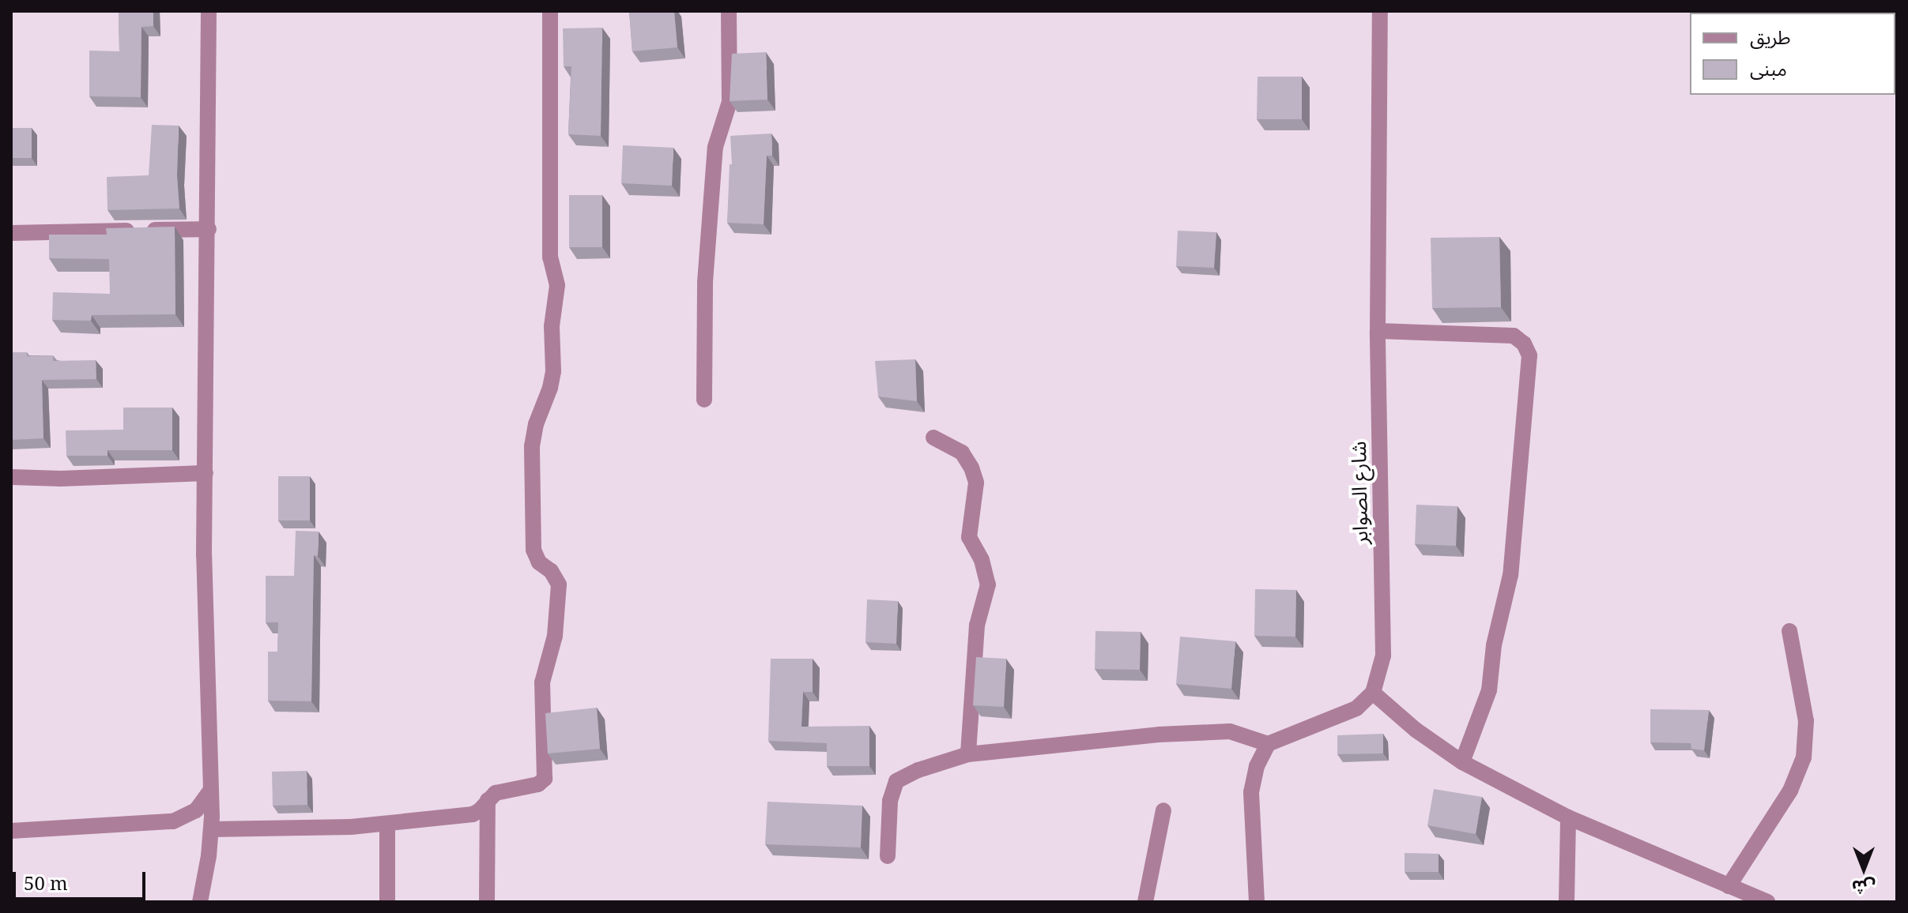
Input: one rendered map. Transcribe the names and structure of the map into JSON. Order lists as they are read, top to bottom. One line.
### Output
{"streets":{"street":["شارع الصوابر"]},"legend":["طريق","مبنى"],"scale_bar":"50 m","north":"bottom"}
